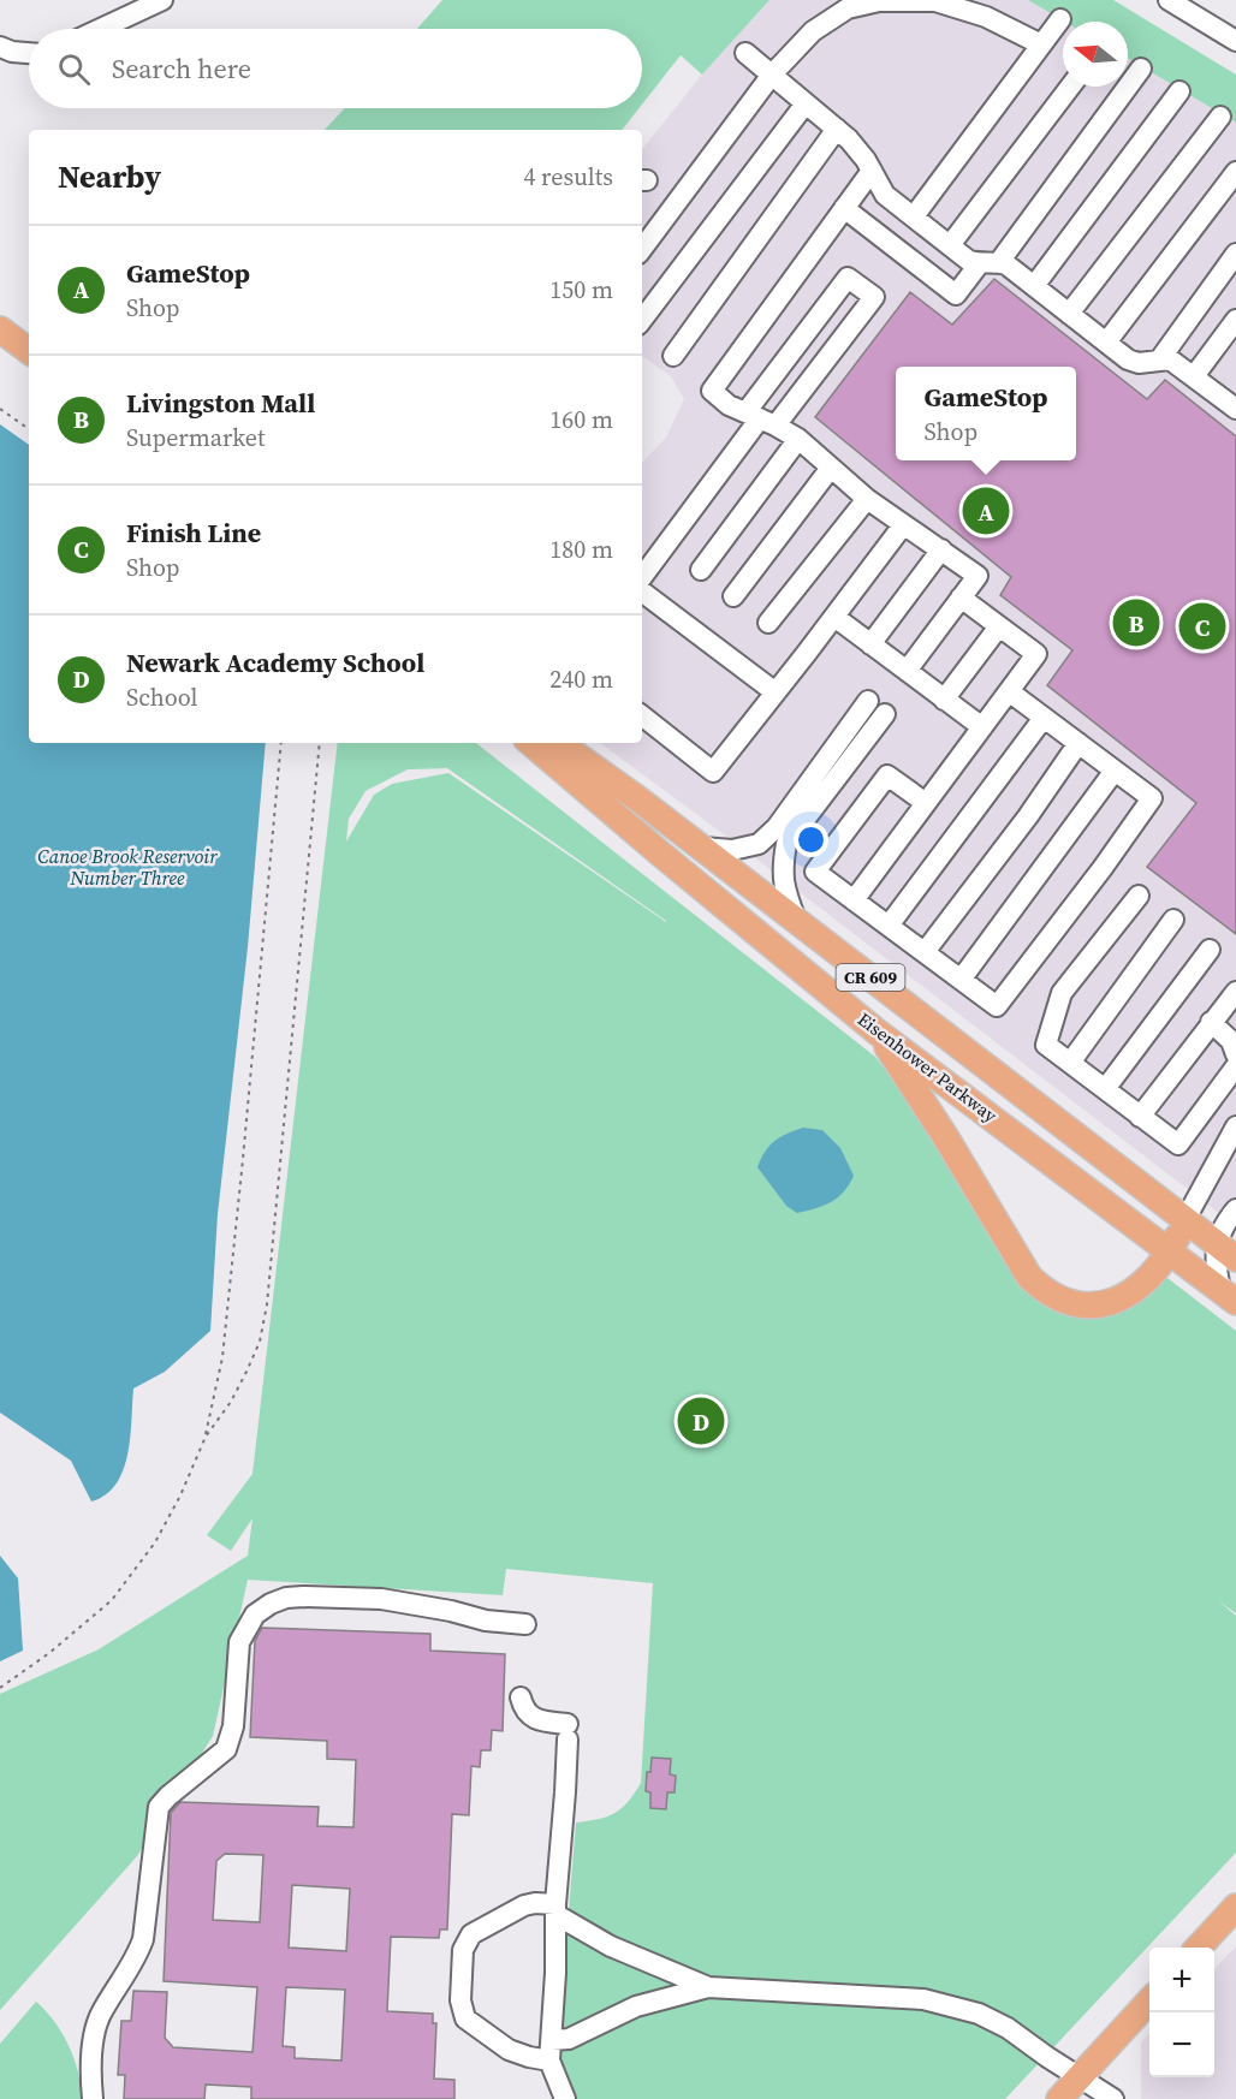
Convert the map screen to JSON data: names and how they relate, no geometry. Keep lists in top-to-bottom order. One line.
{"streets":{"main road":["CR 609","Eisenhower Parkway"]},"water":["Canoe Brook Reservoir Number Three"],"north":"left","page":{"search":"Search here","heading":["Nearby","4 results"],"list":[{"mark":"A","name":"GameStop","note":"Shop","value":"150 m"},{"mark":"B","name":"Livingston Mall","note":"Supermarket","value":"160 m"},{"mark":"C","name":"Finish Line","note":"Shop","value":"180 m"},{"mark":"D","name":"Newark Academy School","note":"School","value":"240 m"}],"popup":["GameStop","Shop"],"pins":["A","B","C","D"],"map_buttons":["+","−"]}}
